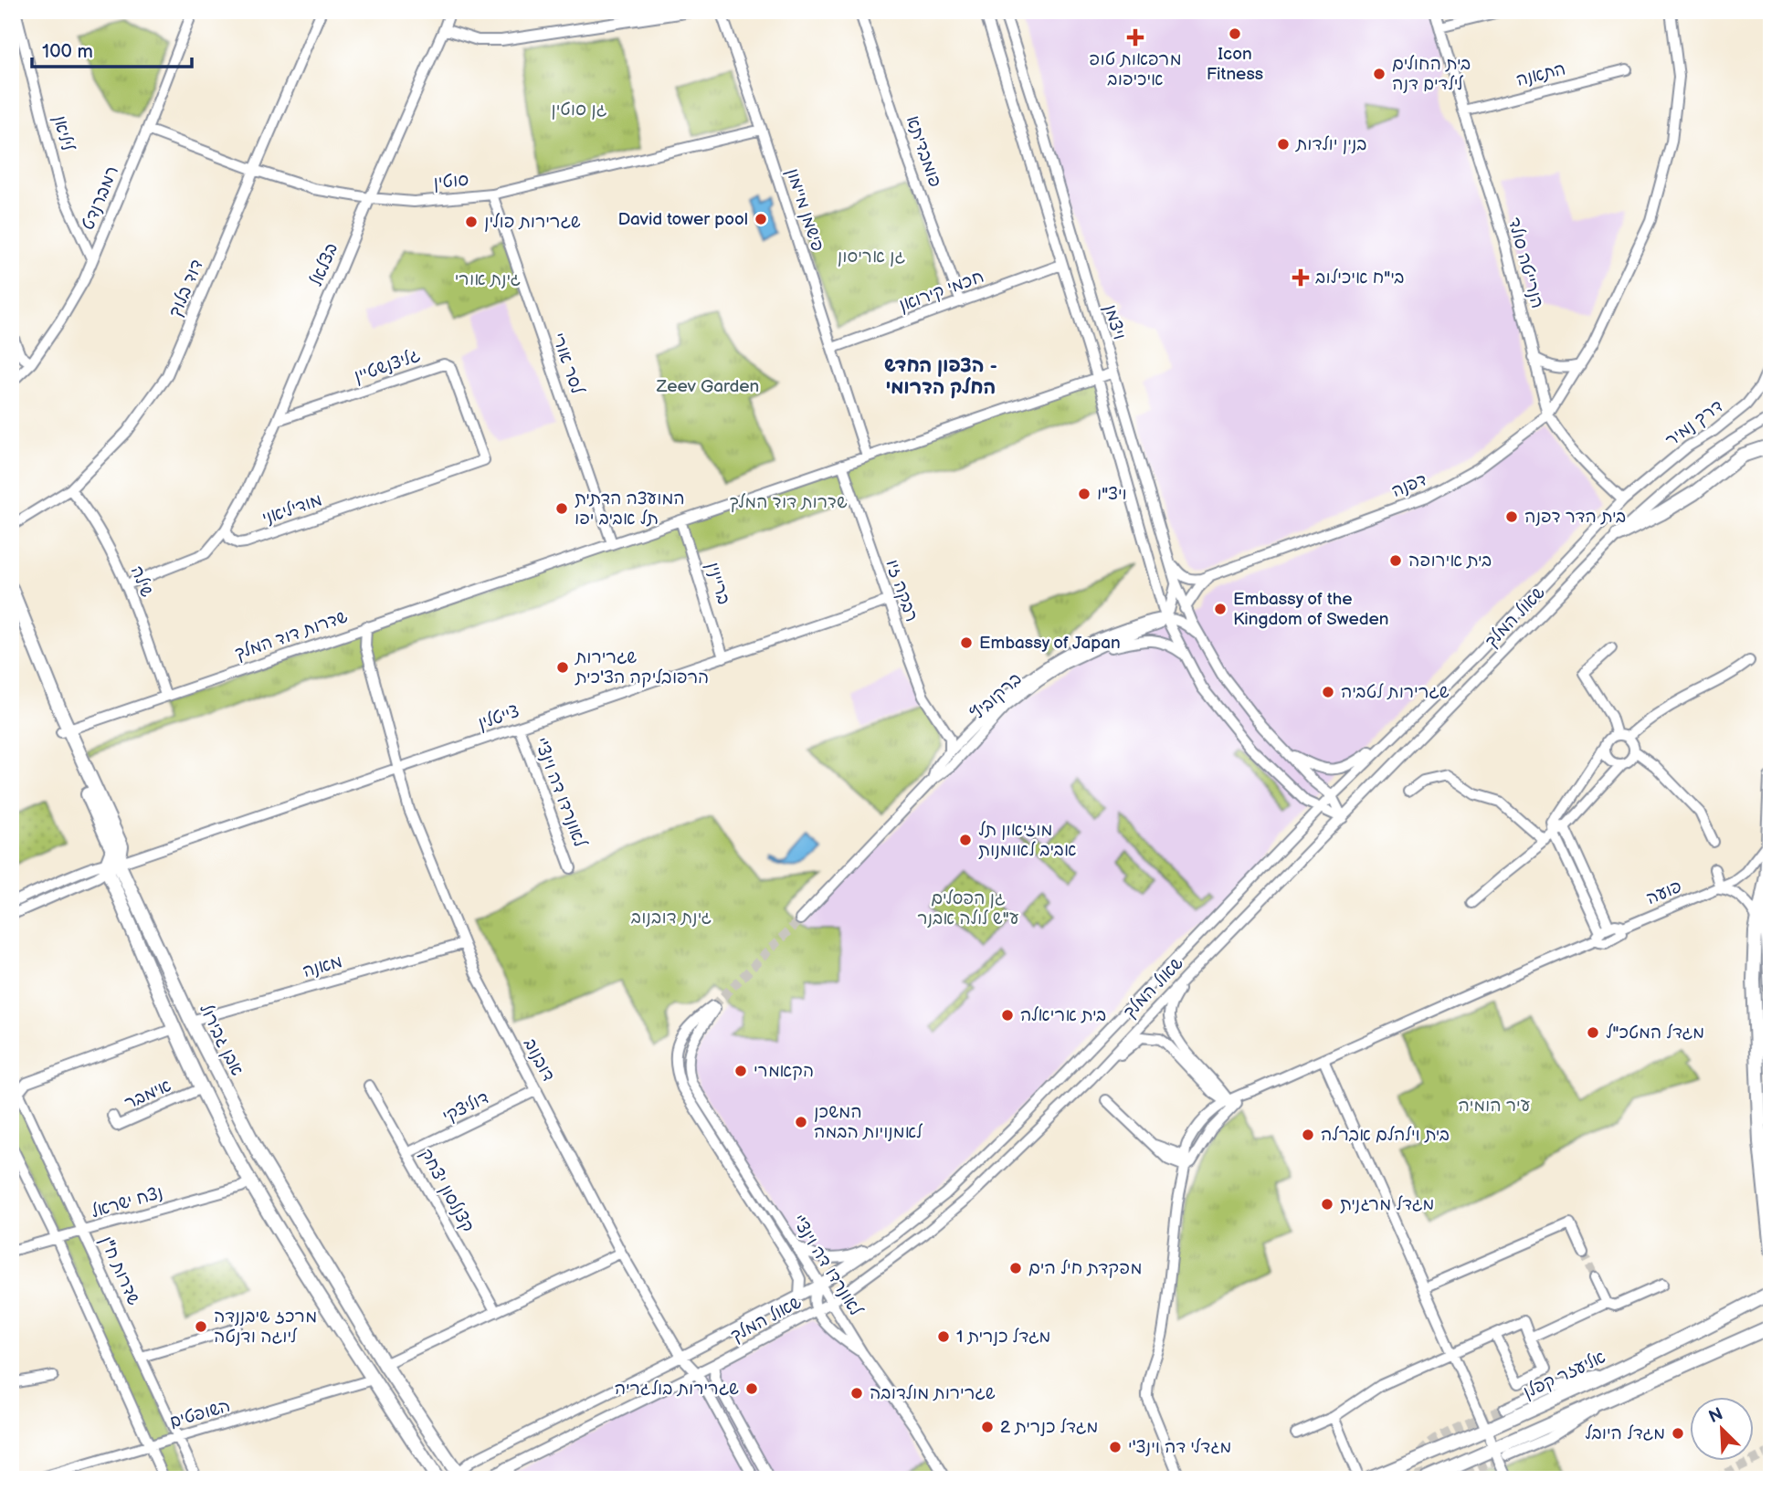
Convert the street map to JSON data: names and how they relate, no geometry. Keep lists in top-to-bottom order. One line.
{"streets":{"main road":["אבן גבירול","אליעזר קפלן"],"street":["התאנה","ליליאן","פומבדיתא","סוטין","רמברנדט","פישמן מיימון","הנרייטה סולד","בצלאל","דוד בלוך","חכמי קירואן","ויצמן","לסר אורי","גליצנשטיין","דרך נמיר","דפנה","מודיליאני","שילה","בריינין","רבקה זיו","שאול המלך","שדרות דוד המלך","ברקוביץ","צייטלין","לאונרדו דה וינצ'י","פועה","מאנה","דובנוב","אימבר","דוליצקי","קצנלסון יצחק","נצח ישראל","שדרות ח\"ן","השופטים"]},"crossings":[["התאנה","הנרייטה סולד"],["ליליאן","רמברנדט"],["פומבדיתא","חכמי קירואן"],["סוטין","רמברנדט"],["סוטין","פישמן מיימון"],["סוטין","בצלאל"],["סוטין","דוד בלוך"],["סוטין","לסר אורי"],["פישמן מיימון","חכמי קירואן"],["פישמן מיימון","שדרות דוד המלך"],["הנרייטה סולד","דרך נמיר"],["הנרייטה סולד","דפנה"],["הנרייטה סולד","שאול המלך"],["בצלאל","גליצנשטיין"],["בצלאל","מודיליאני"],["דוד בלוך","שילה"],["חכמי קירואן","ויצמן"],["ויצמן","דפנה"],["ויצמן","שאול המלך"],["ויצמן","שדרות דוד המלך"],["ויצמן","ברקוביץ"],["לסר אורי","שדרות דוד המלך"],["גליצנשטיין","מודיליאני"],["דרך נמיר","שאול המלך"],["שילה","שדרות דוד המלך"],["בריינין","שדרות דוד המלך"],["בריינין","צייטלין"],["רבקה זיו","שדרות דוד המלך"],["רבקה זיו","ברקוביץ"],["רבקה זיו","צייטלין"],["שאול המלך","לאונרדו דה וינצ'י"],["שאול המלך","אבן גבירול"],["שאול המלך","דובנוב"],["שדרות דוד המלך","אבן גבירול"],["שדרות דוד המלך","דובנוב"],["צייטלין","לאונרדו דה וינצ'י"],["צייטלין","אבן גבירול"],["צייטלין","דובנוב"],["מאנה","אבן גבירול"],["מאנה","דובנוב"],["אבן גבירול","אימבר"],["אבן גבירול","נצח ישראל"],["אבן גבירול","השופטים"],["דובנוב","דוליצקי"],["דוליצקי","קצנלסון יצחק"],["נצח ישראל","שדרות ח\"ן"],["שדרות ח\"ן","השופטים"]],"districts":["הצפון החדש - החלק הדרומי"],"parks":["גן סוטין","גן אריסון","גינת אורי","Zeev Garden","שדרות דוד המלך","גן הפסלים ע\"ש לולה אבנר","גינת דובנוב","עיר הומיה"],"places":{"other":["Icon Fitness","בית החולים לילדים דנה","בנין יולדות","David tower pool","שגרירות פולין","ויצ\"ו","המועצה הדתית תל אביב יפו","בית הדר דפנה","בית אירופה","Embassy of the Kingdom of Sweden","Embassy of Japan","שגרירות הרפובליקה הצ'כית","שגרירות לטביה","מוזיאון תל אביב לאומנות","בית אריאלה","מגדל המטכ\"ל","הקאמרי","המשכן לאמנויות הבמה","בית וילהלם אברלה","מגדל מרגנית","מפקדת חיל הים","מרכז שיבננדה ליוגה ודנטה","מגדל כנרית 1","שגרירות בולגריה","שגרירות מולדובה","מגדל כנרית 2","מגדל היובל","מגדלי דה וינצ'י"],"health":["מרפאות טופ איכיפוב","בי\"ח איכילוב"]},"scale_bar":"100 m","north":"top left"}
